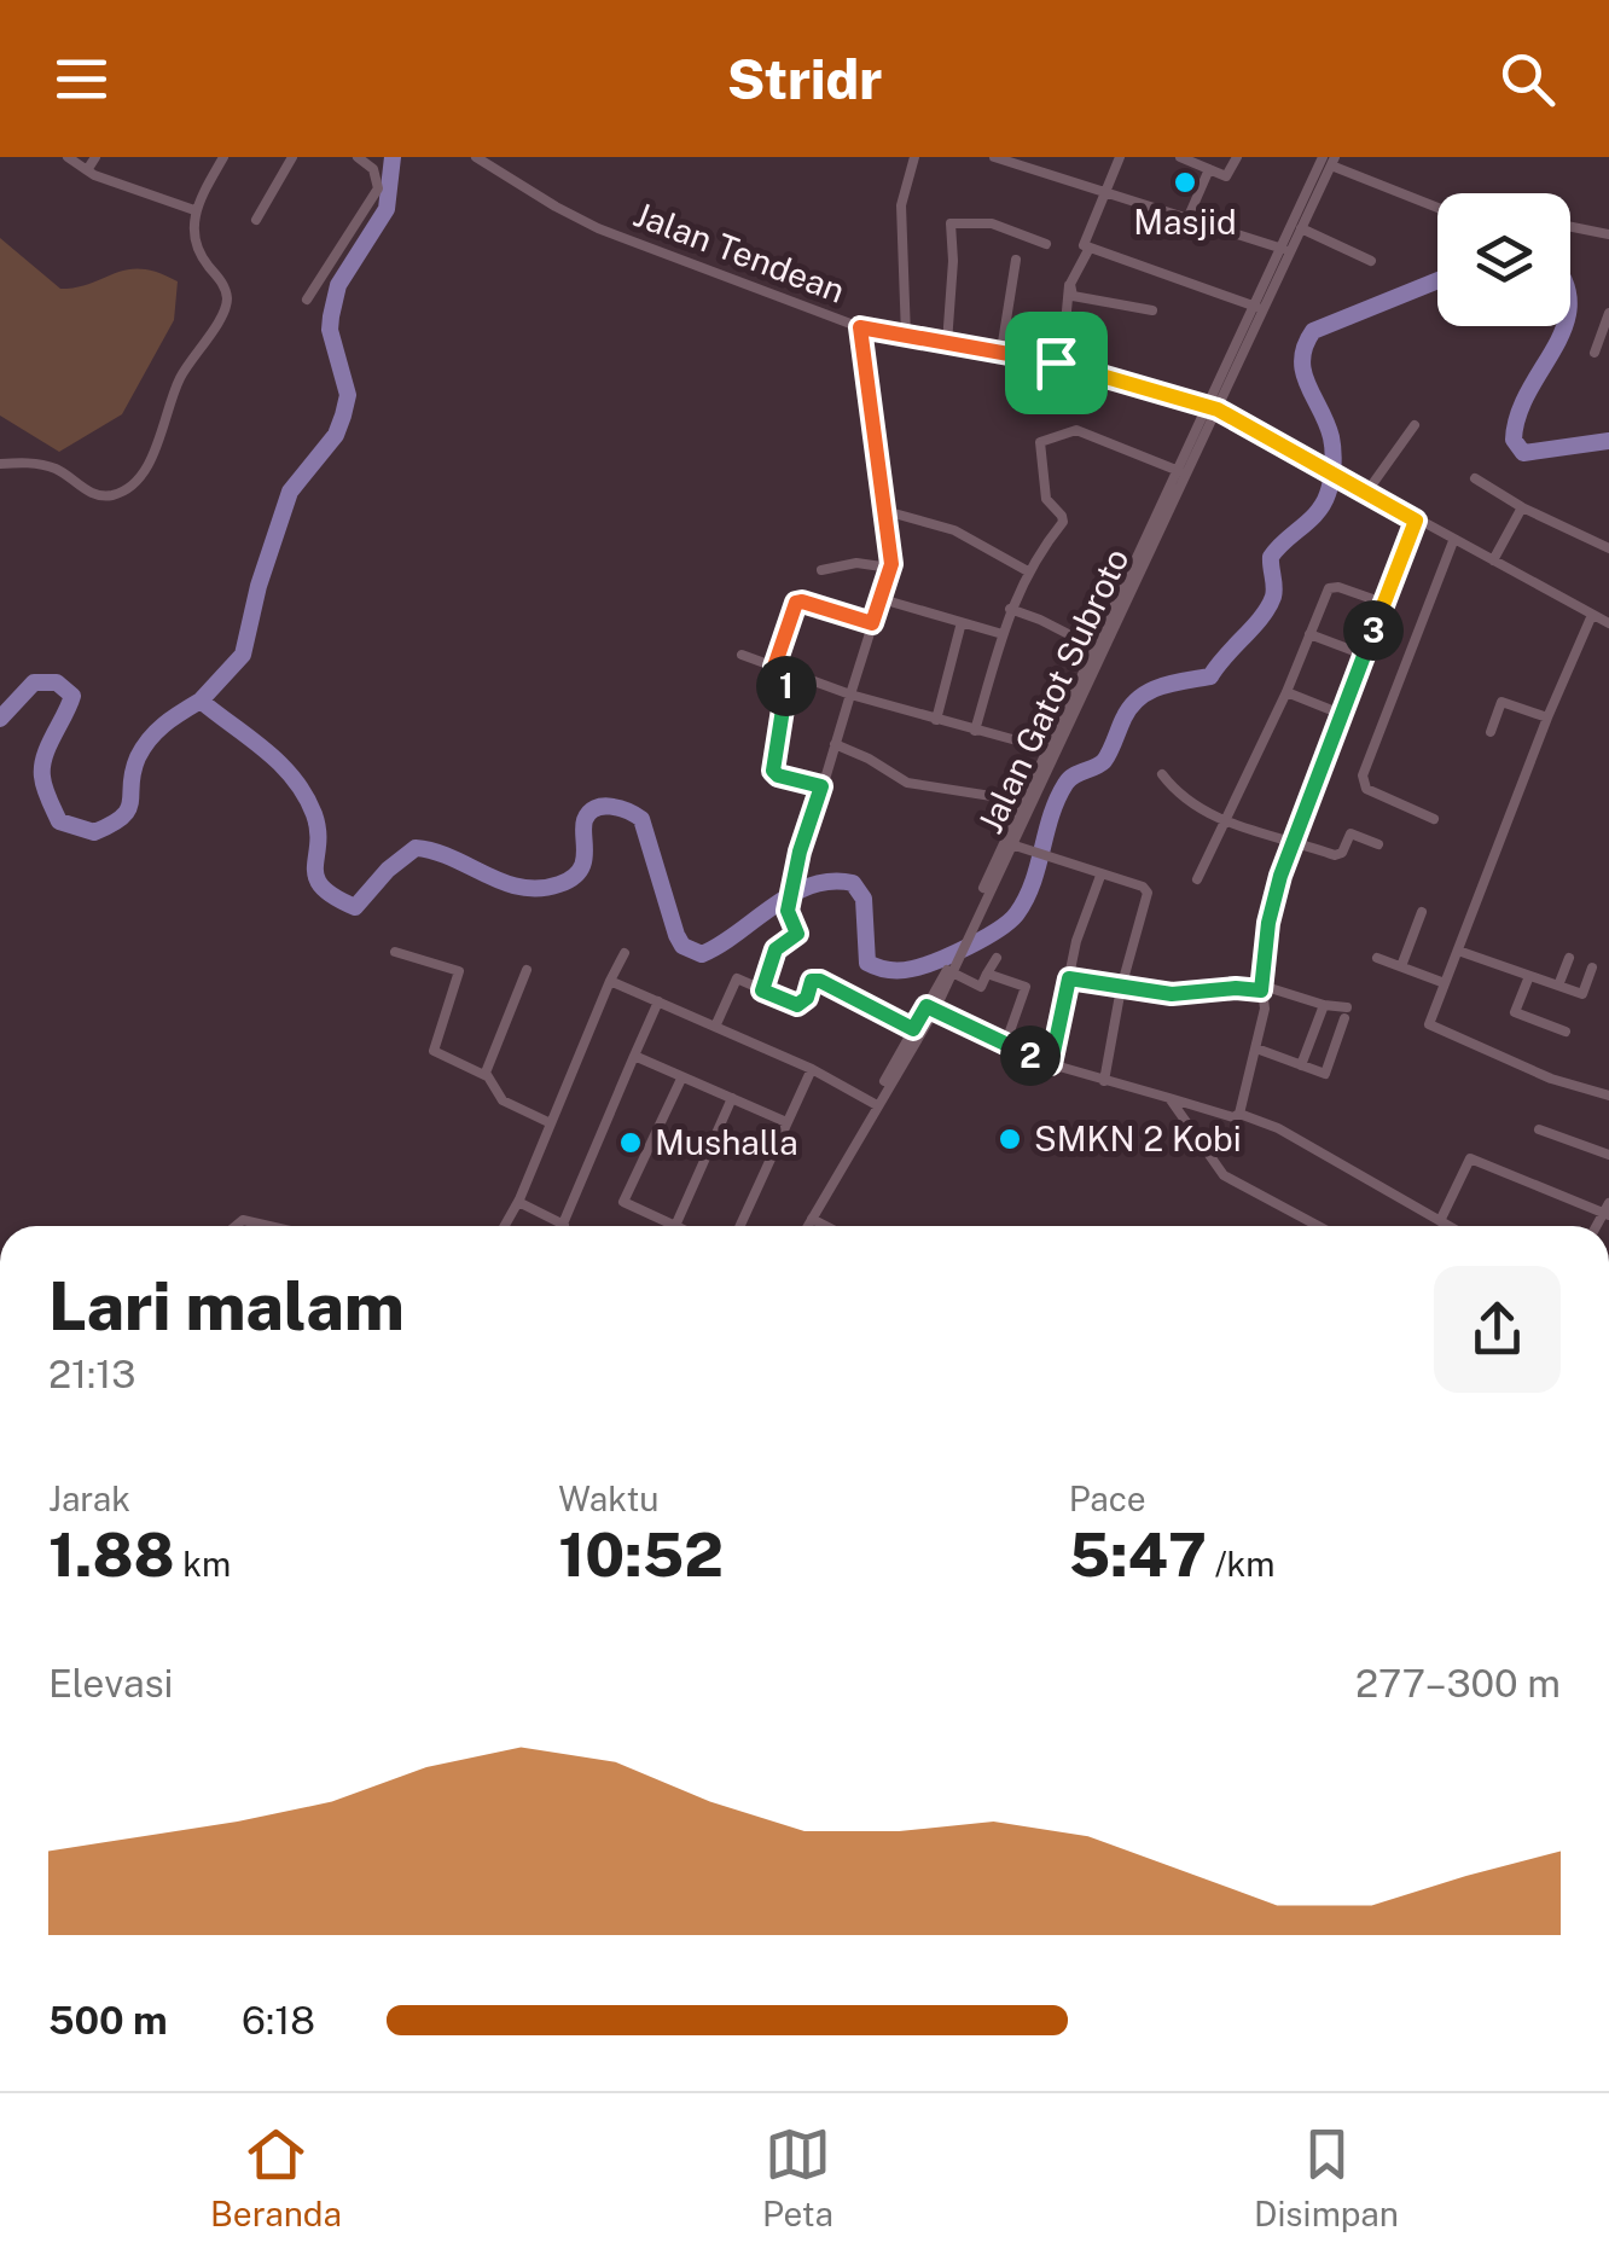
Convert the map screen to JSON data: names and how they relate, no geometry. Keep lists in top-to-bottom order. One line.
{"streets":{"street":["Jalan Tendean","Jalan Gatot Subroto"]},"crossings":[["Jalan Tendean","Jalan Gatot Subroto"]],"places":["Masjid","SMKN 2 Kobi","Mushalla"],"page":{"header":"Stridr","pins":["3","1","2"],"heading":["Lari malam","21:13"],"stats":[["Jarak","1.88 km"],["Waktu","10:52"],["Pace","5:47 /km"]],"chart":["Elevasi","277–300 m"],"list":[{"name":"500 m","note":"6:18"}],"tabs":["Beranda","Peta","Disimpan"]}}
